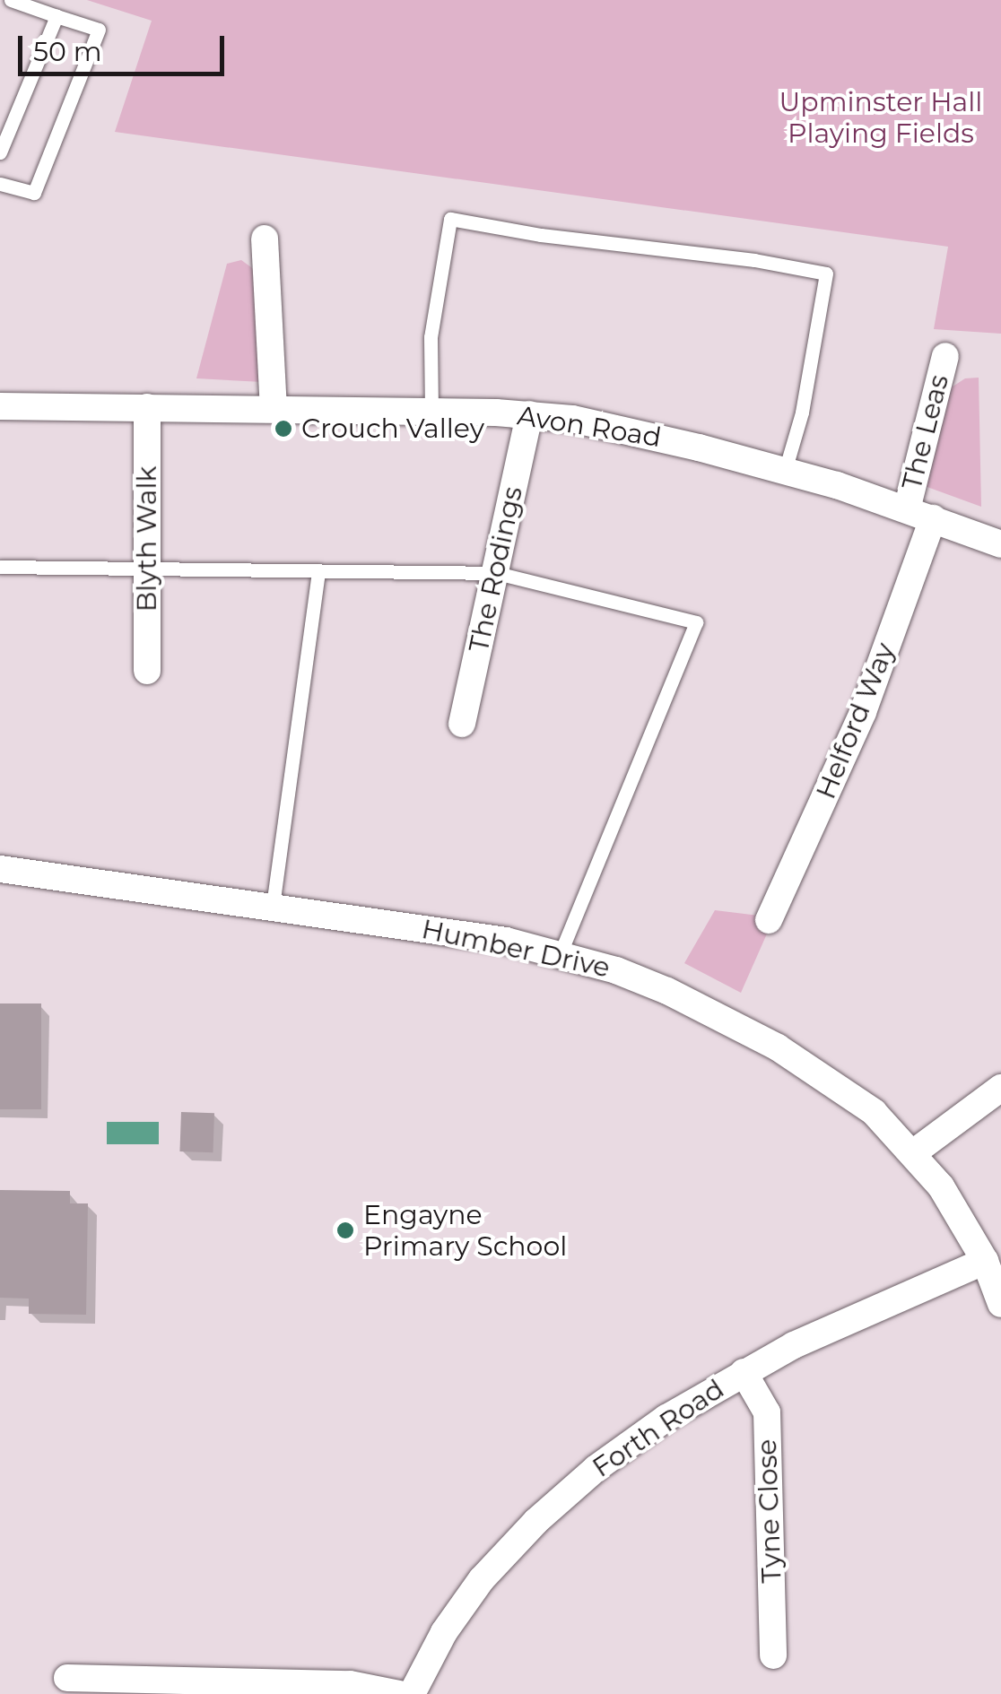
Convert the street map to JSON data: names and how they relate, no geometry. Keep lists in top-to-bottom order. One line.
{"streets":{"street":["Avon Road","The Leas","Blyth Walk","The Rodings","Helford Way","Humber Drive","Forth Road","Tyne Close"]},"crossings":[["Avon Road","The Leas"],["Avon Road","Blyth Walk"],["Avon Road","The Rodings"],["Avon Road","Helford Way"],["The Leas","Helford Way"],["Humber Drive","Forth Road"],["Forth Road","Tyne Close"]],"parks":["Upminster Hall Playing Fields"],"places":["Crouch Valley","Engayne Primary School"],"scale_bar":"50 m"}
